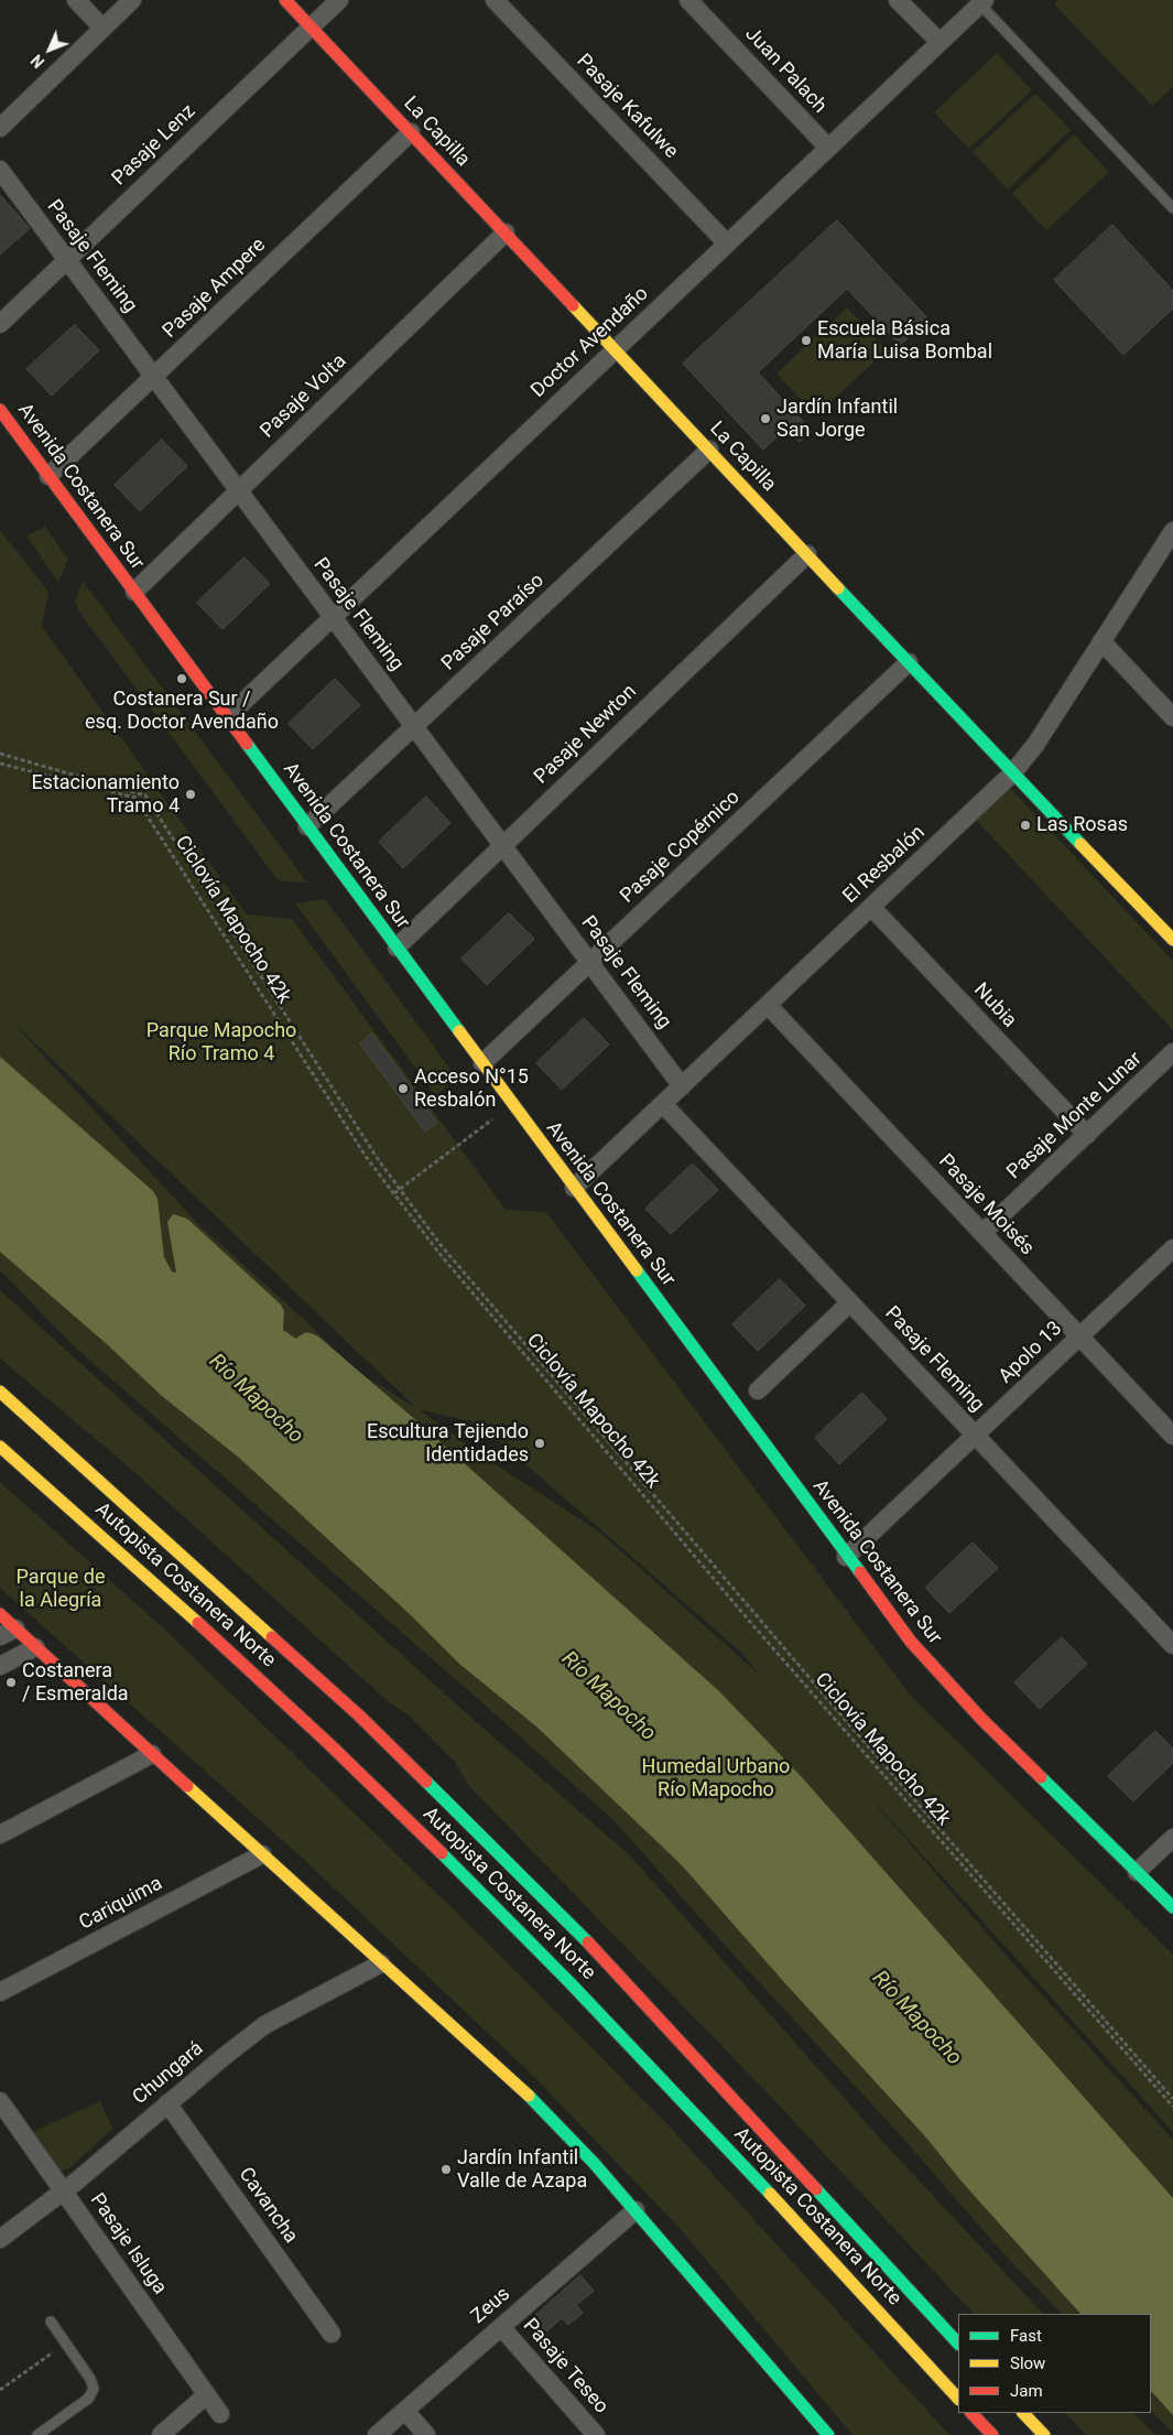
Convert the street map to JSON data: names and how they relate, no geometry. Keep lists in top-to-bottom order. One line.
{"streets":{"main road":["La Capilla","Avenida Costanera Sur","Autopista Costanera Norte"],"street":["Juan Palach","Pasaje Kafulwe","Pasaje Lenz","Pasaje Fleming","Pasaje Ampere","Doctor Avendaño","Pasaje Volta","Pasaje Paraíso","Pasaje Newton","Pasaje Copérnico","El Resbalón","Nubia","Pasaje Monte Lunar","Pasaje Moisés","Apolo 13","Cariquima","Chungará","Cavancha","Pasaje Isluga","Zeus","Pasaje Teseo"],"path":["Ciclovía Mapocho 42k"]},"crossings":[["Juan Palach","Doctor Avendaño"],["Pasaje Kafulwe","Doctor Avendaño"],["La Capilla","Pasaje Lenz"],["La Capilla","Pasaje Ampere"],["La Capilla","Doctor Avendaño"],["La Capilla","Pasaje Volta"],["La Capilla","Pasaje Paraíso"],["La Capilla","Pasaje Newton"],["La Capilla","Pasaje Copérnico"],["La Capilla","El Resbalón"],["Pasaje Lenz","Pasaje Fleming"],["Pasaje Fleming","Pasaje Ampere"],["Pasaje Fleming","Doctor Avendaño"],["Pasaje Fleming","Pasaje Volta"],["Pasaje Fleming","Pasaje Paraíso"],["Pasaje Fleming","Pasaje Newton"],["Pasaje Fleming","Pasaje Copérnico"],["Pasaje Fleming","El Resbalón"],["Pasaje Fleming","Apolo 13"],["Pasaje Ampere","Avenida Costanera Sur"],["Doctor Avendaño","Avenida Costanera Sur"],["Pasaje Volta","Avenida Costanera Sur"],["Avenida Costanera Sur","Pasaje Paraíso"],["Avenida Costanera Sur","Pasaje Newton"],["Avenida Costanera Sur","Pasaje Copérnico"],["Avenida Costanera Sur","El Resbalón"],["Avenida Costanera Sur","Apolo 13"],["El Resbalón","Nubia"],["El Resbalón","Pasaje Moisés"],["Nubia","Pasaje Monte Lunar"],["Pasaje Monte Lunar","Pasaje Moisés"],["Pasaje Moisés","Apolo 13"],["Chungará","Cavancha"],["Chungará","Pasaje Isluga"],["Zeus","Pasaje Teseo"]],"water":["Río Mapocho"],"parks":["Parque Mapocho Río Tramo 4","Parque de la Alegría","Humedal Urbano Río Mapocho"],"places":["Escuela Básica María Luisa Bombal","Jardín Infantil San Jorge","Costanera Sur / esq. Doctor Avendaño","Estacionamiento Tramo 4","Las Rosas","Acceso N°15 Resbalón","Escultura Tejiendo Identidades","Costanera / Esmeralda","Jardín Infantil Valle de Azapa"],"legend":["Fast","Slow","Jam"],"north":"bottom left"}
